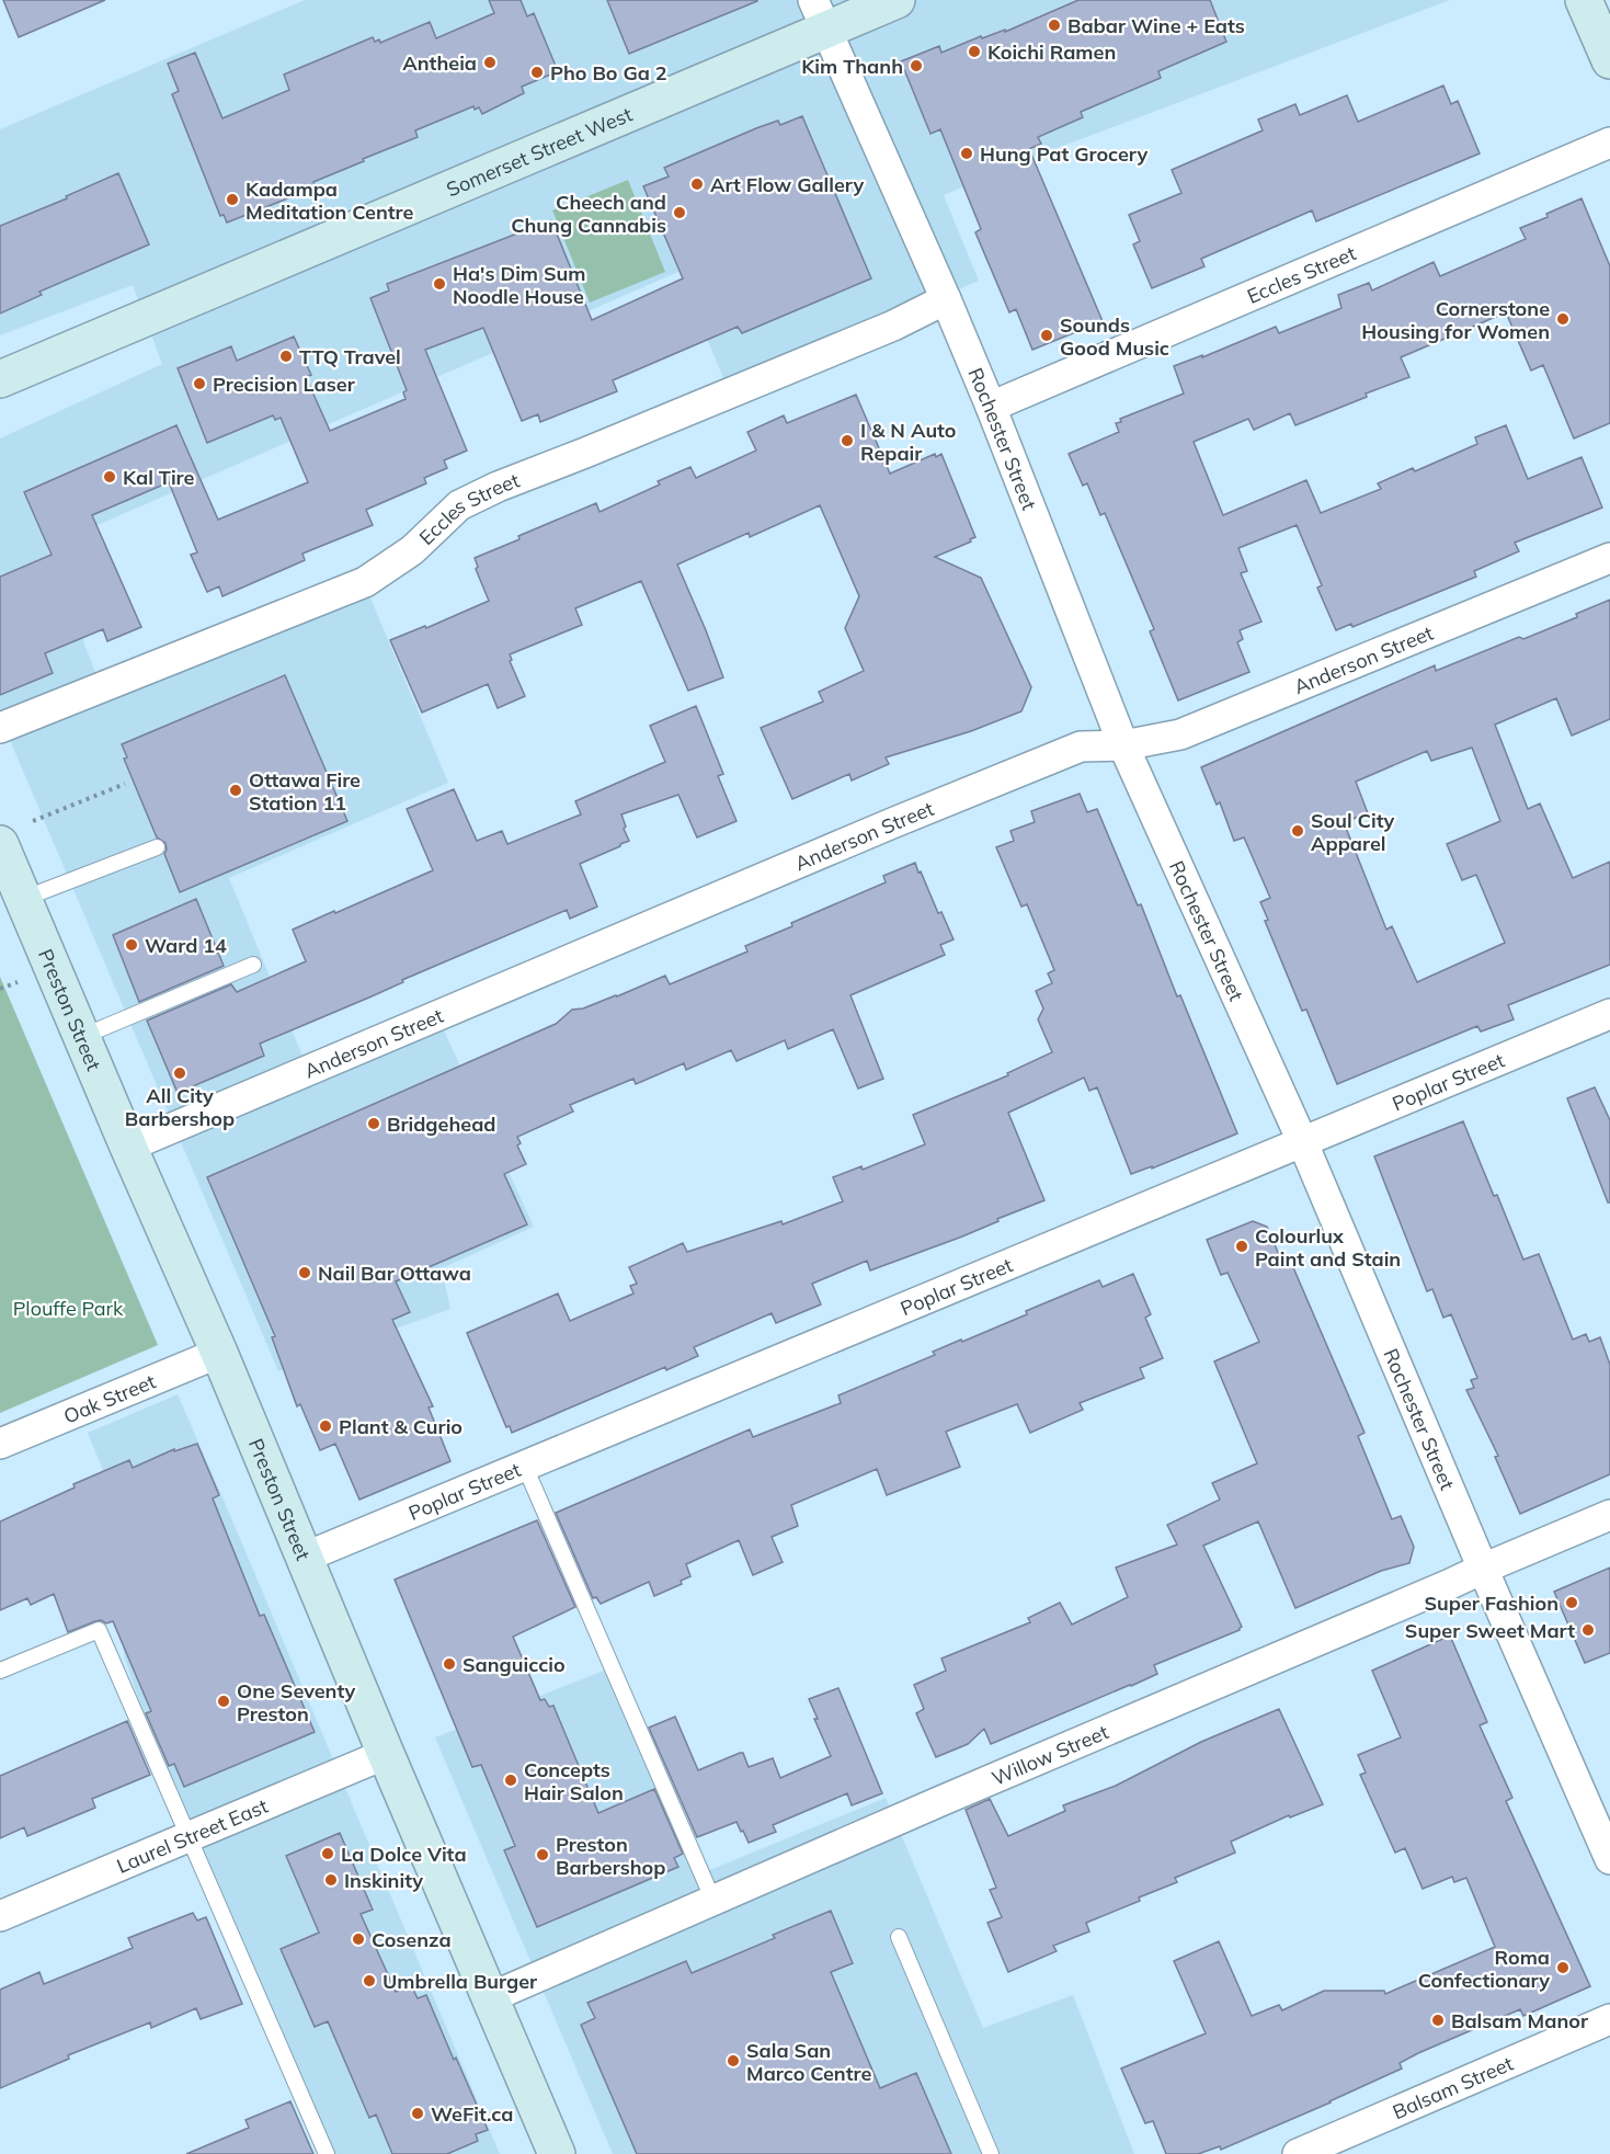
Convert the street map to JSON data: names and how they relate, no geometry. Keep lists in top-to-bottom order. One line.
{"streets":{"main road":["Somerset Street West","Preston Street"],"street":["Eccles Street","Rochester Street","Anderson Street","Poplar Street","Oak Street","Willow Street","Laurel Street East","Balsam Street"]},"crossings":[["Somerset Street West","Rochester Street"],["Eccles Street","Rochester Street"],["Rochester Street","Anderson Street"],["Rochester Street","Poplar Street"],["Rochester Street","Willow Street"],["Anderson Street","Preston Street"],["Preston Street","Poplar Street"],["Preston Street","Oak Street"],["Preston Street","Willow Street"],["Preston Street","Laurel Street East"]],"parks":["Plouffe Park"],"places":["Babar Wine + Eats","Koichi Ramen","Antheia","Kim Thanh","Pho Bo Ga 2","Hung Pat Grocery","Art Flow Gallery","Kadampa Meditation Centre","Cheech and Chung Cannabis","Ha's Dim Sum Noodle House","Cornerstone Housing for Women","Sounds Good Music","TTQ Travel","Precision Laser","I & N Auto Repair","Kal Tire","Ottawa Fire Station 11","Soul City Apparel","Ward 14","All City Barbershop","Bridgehead","Colourlux Paint and Stain","Nail Bar Ottawa","Plant & Curio","Super Fashion","Super Sweet Mart","Sanguiccio","One Seventy Preston","Concepts Hair Salon","La Dolce Vita","Preston Barbershop","Inskinity","Cosenza","Roma Confectionary","Umbrella Burger","Balsam Manor","Sala San Marco Centre","WeFit.ca"]}
